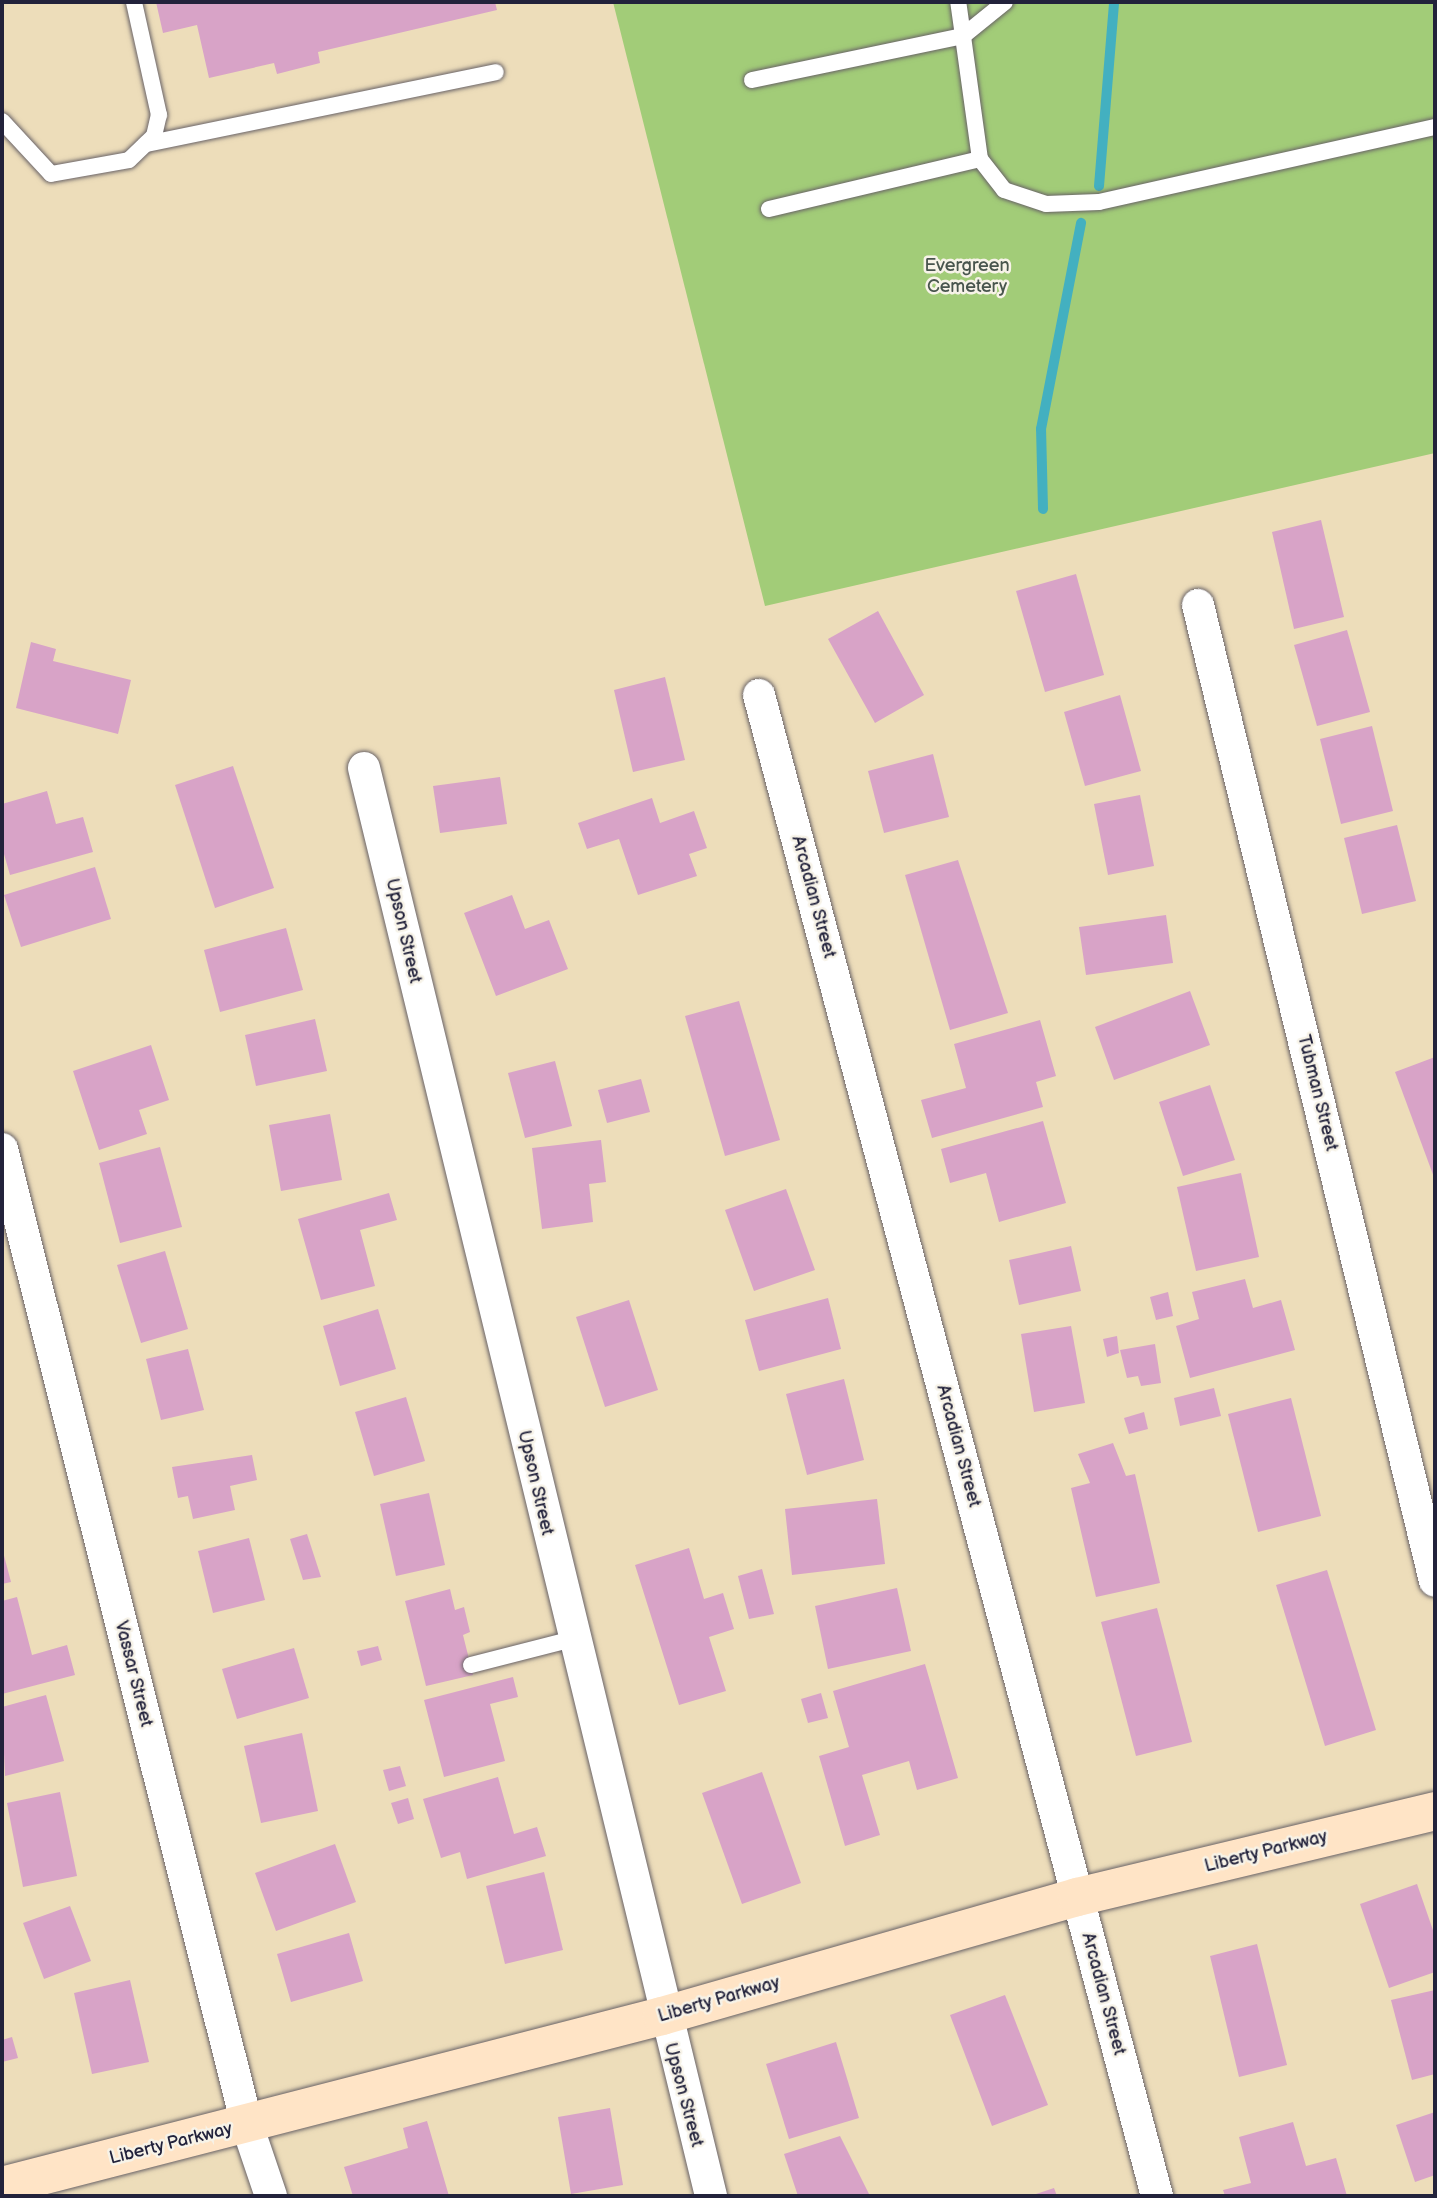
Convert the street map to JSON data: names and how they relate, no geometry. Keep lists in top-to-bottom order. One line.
{"streets":{"street":["Arcadian Street","Upson Street","Tubman Street","Vassar Street","Liberty Parkway"]},"crossings":[["Arcadian Street","Liberty Parkway"],["Upson Street","Liberty Parkway"],["Vassar Street","Liberty Parkway"]],"parks":["Evergreen Cemetery"]}
